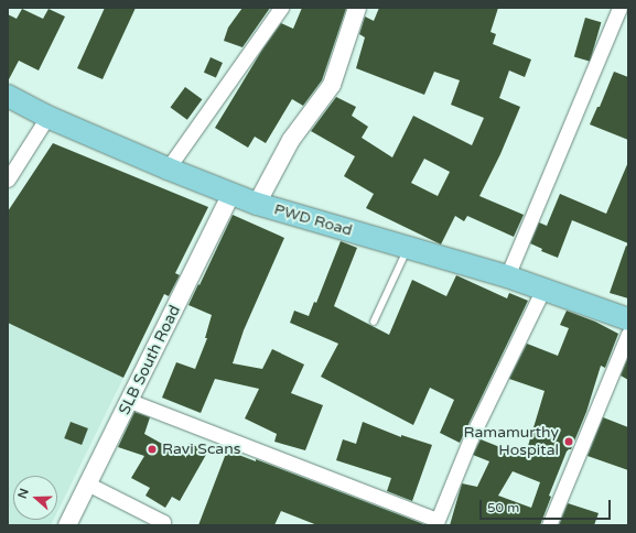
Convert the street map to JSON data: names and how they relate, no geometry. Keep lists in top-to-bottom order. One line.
{"streets":{"main road":["PWD Road"],"street":["SLB South Road"]},"crossings":[["PWD Road","SLB South Road"]],"places":["Ramamurthy Hospital","Ravi Scans"],"scale_bar":"50 m","north":"left"}
